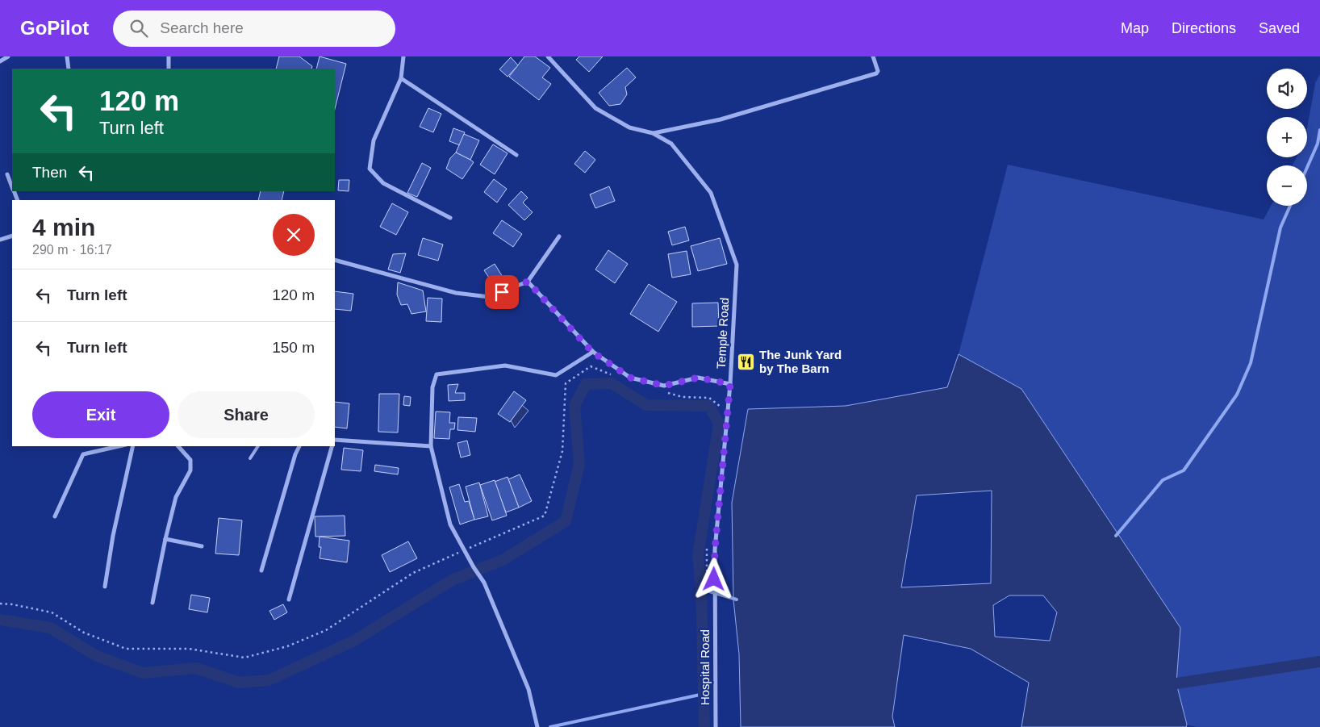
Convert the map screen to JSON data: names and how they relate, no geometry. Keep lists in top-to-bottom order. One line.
{"streets":{"street":["Temple Road","Hospital Road"]},"crossings":[["Temple Road","Hospital Road"]],"places":{"restaurant":["The Junk Yard by The Barn"]},"page":{"header":"GoPilot","search":"Search here","nav":["Map","Directions","Saved"],"map_buttons":["+","−"],"turn":["120 m","Turn left"],"then":"Then","heading":["4 min","290 m · 16:17"],"list":[{"name":"Turn left","value":"120 m"},{"name":"Turn left","value":"150 m"}],"buttons":["Exit","Share"]}}
